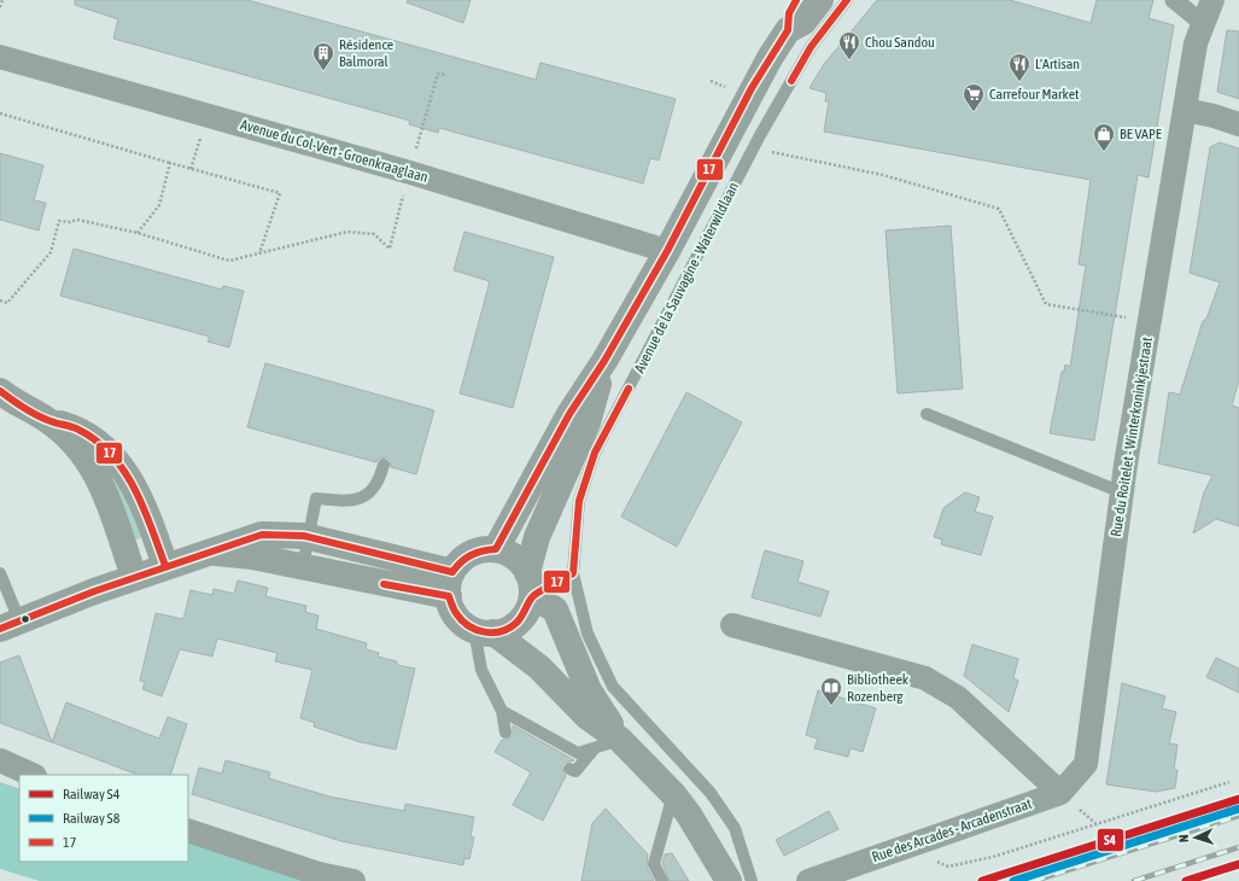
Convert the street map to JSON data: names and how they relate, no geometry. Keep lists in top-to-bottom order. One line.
{"streets":{"street":["Avenue du Col-Vert - Groenkraaglaan","Avenue de la Sauvagine - Waterwildlaan","Rue du Roitelet - Winterkoninkjestraat","Rue des Arcades - Arcadenstraat"]},"crossings":[["Avenue du Col-Vert - Groenkraaglaan","Avenue de la Sauvagine - Waterwildlaan"],["Rue du Roitelet - Winterkoninkjestraat","Rue des Arcades - Arcadenstraat"]],"places":{"restaurant":["Chou Sandou","L'Artisan"],"building":["Résidence Balmoral"],"supermarket":["Carrefour Market"],"shop":["BE VAPE"],"library":["Bibliotheek Rozenberg"]},"lines":["transit line 17","rail line S4","rail line S8"],"legend":["Railway S4","Railway S8","17"],"north":"left"}
